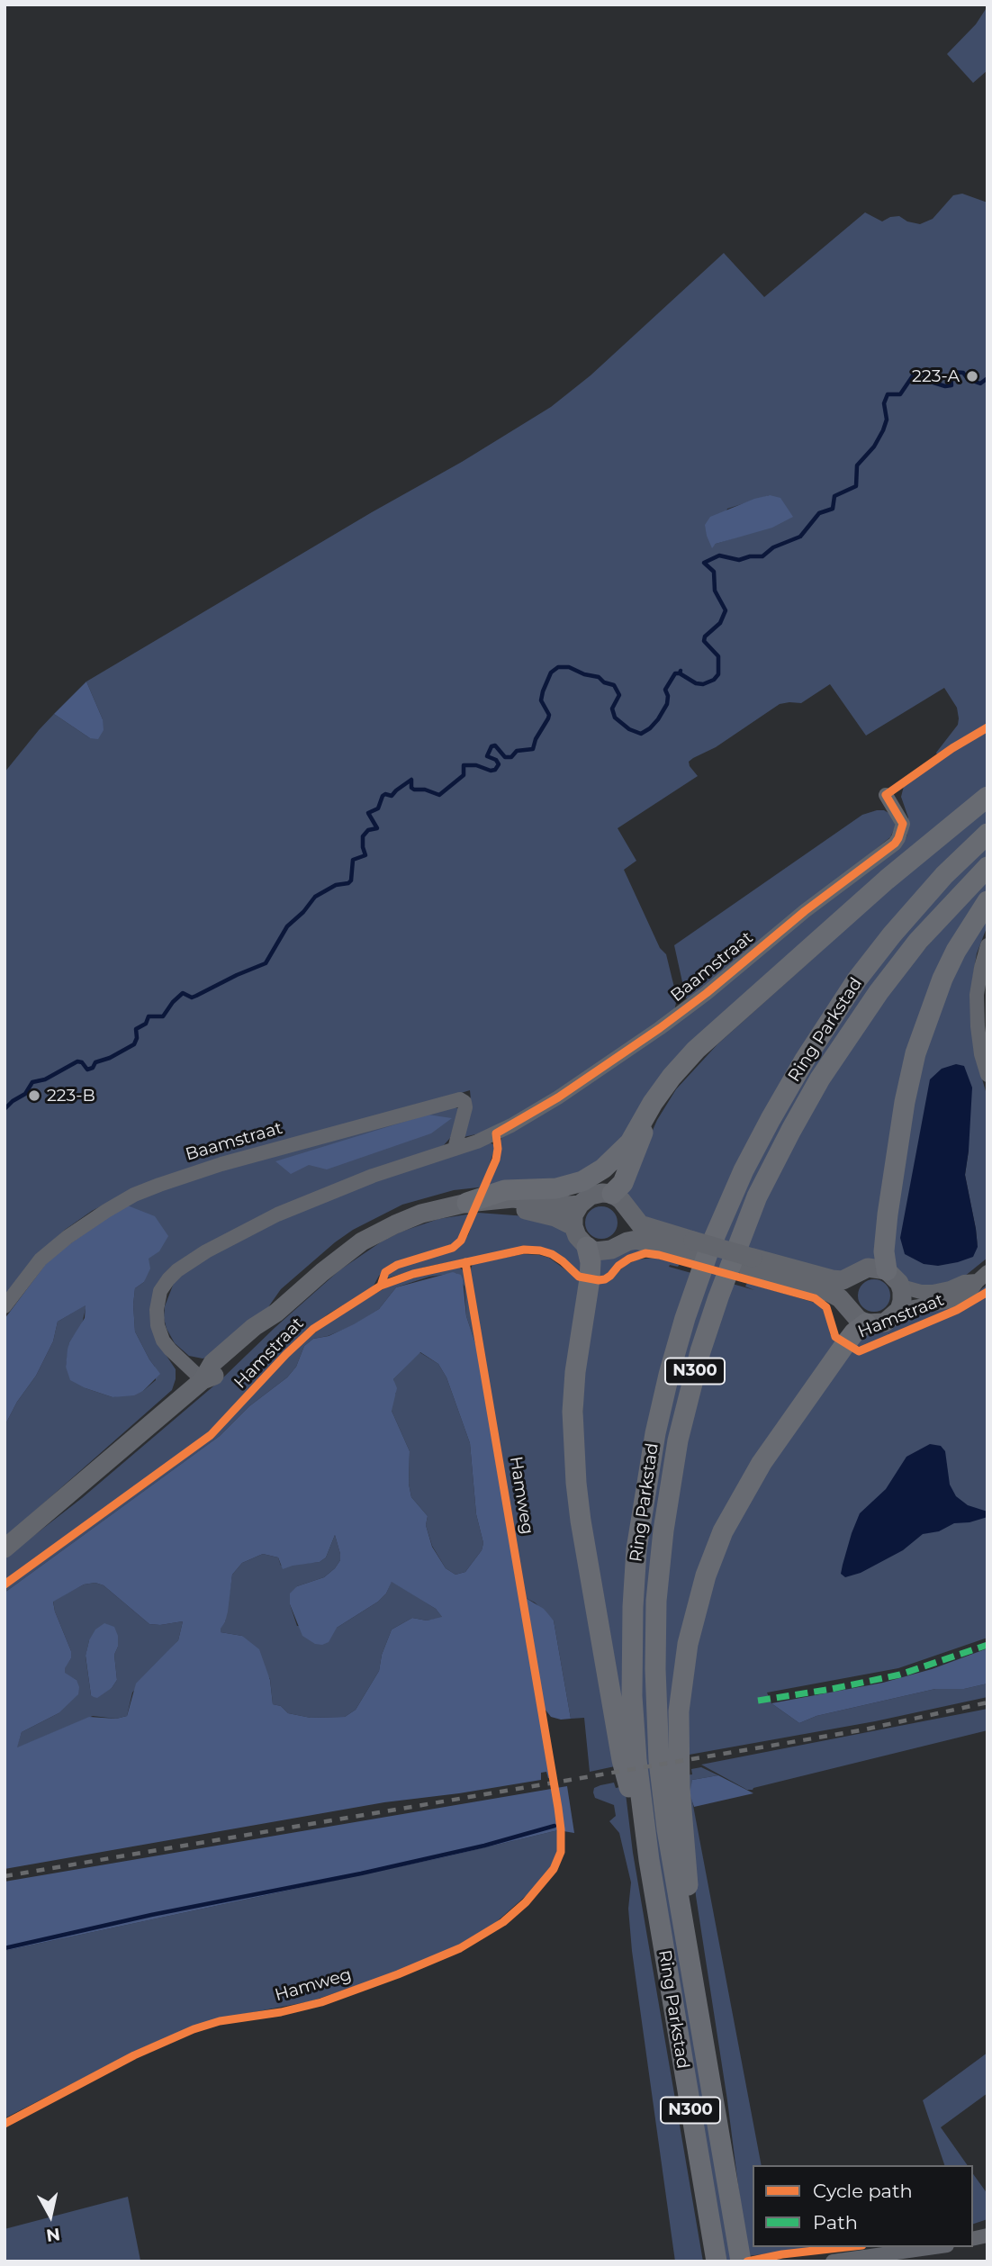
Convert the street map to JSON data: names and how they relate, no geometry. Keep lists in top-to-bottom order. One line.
{"streets":{"highway":["Ring Parkstad","N300"],"main road":["Hamstraat"],"street":["Baamstraat"],"cycle path":["Hamweg"]},"crossings":[["Baamstraat","Hamstraat"],["Ring Parkstad","N300"],["Hamstraat","N300"]],"places":["223-A","223-B"],"legend":["Cycle path","Path"],"north":"bottom"}
